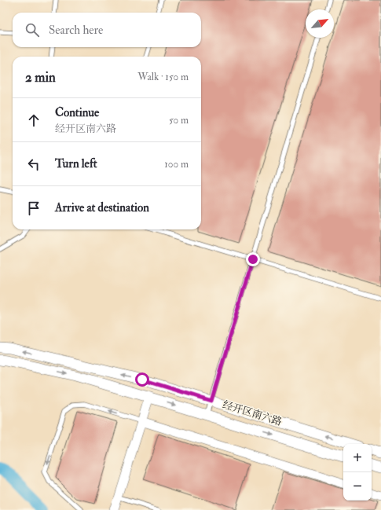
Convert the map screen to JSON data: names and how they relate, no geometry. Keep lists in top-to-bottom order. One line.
{"streets":{"street":["经开区南六路"]},"north":"top right","page":{"search":"Search here","heading":["2 min","Walk · 150 m"],"list":[["Continue","经开区南六路","50 m"],["Turn left","100 m"],"Arrive at destination"],"map_buttons":["+","−"]}}
